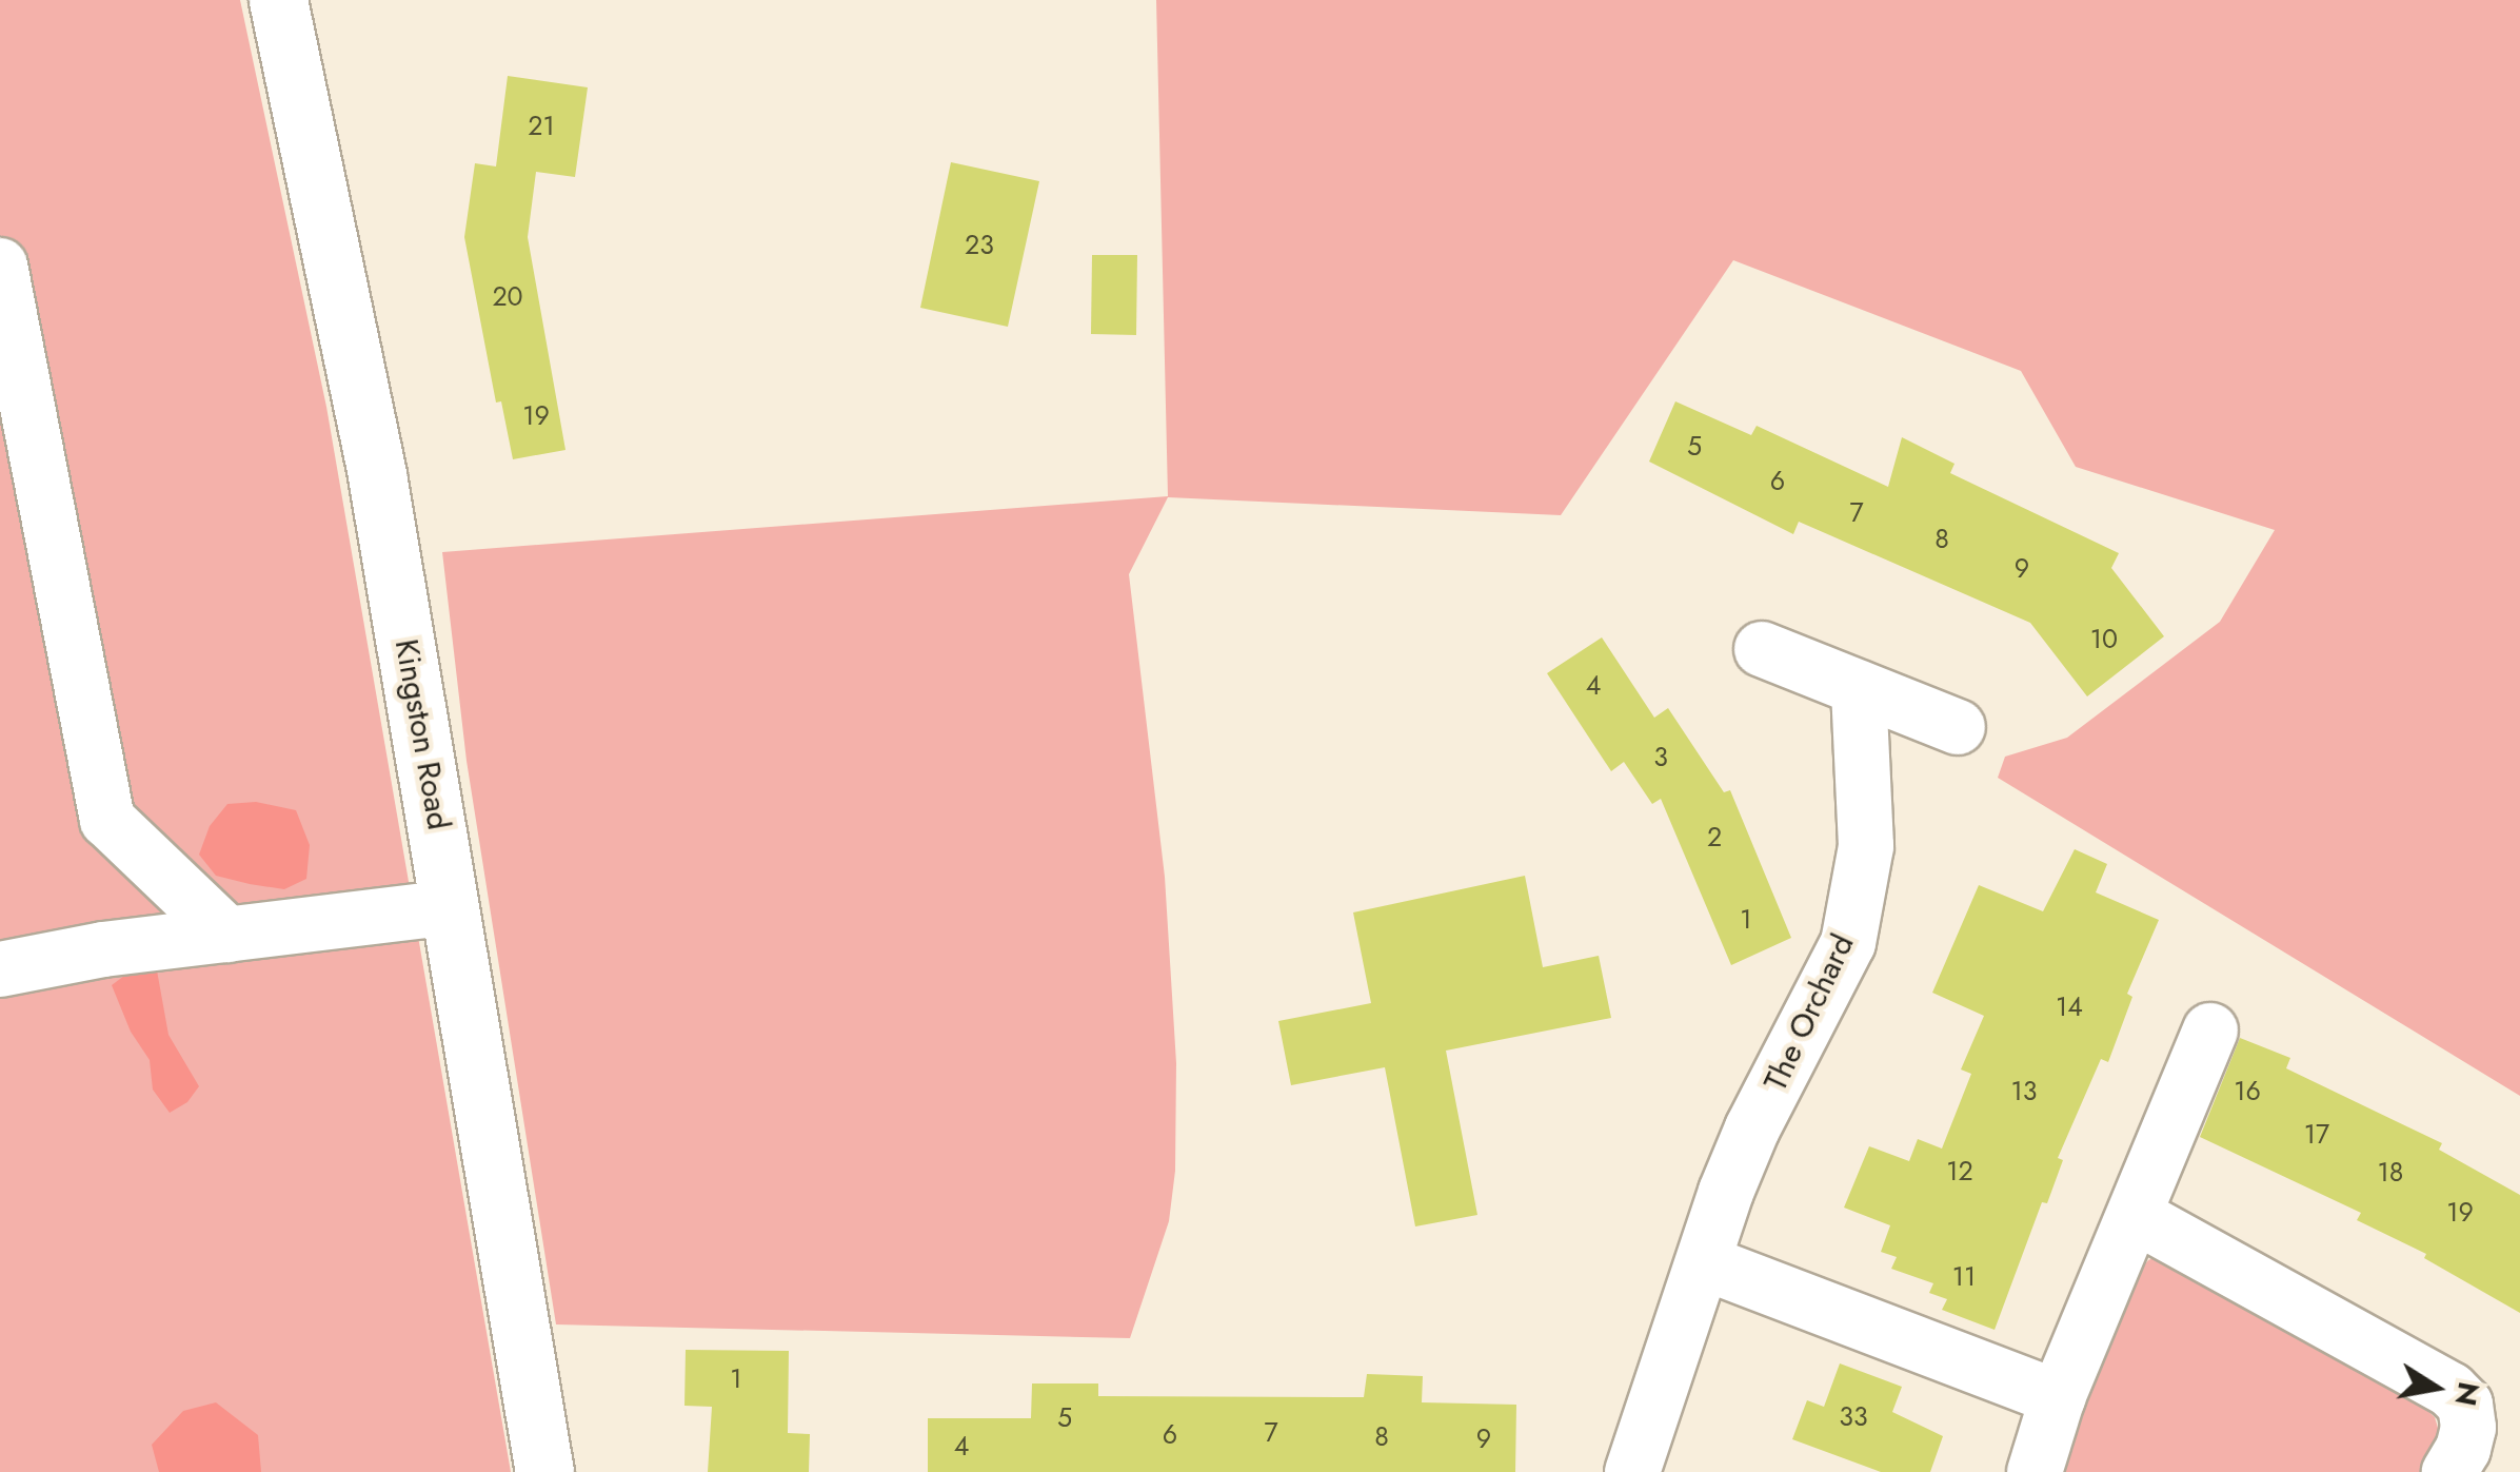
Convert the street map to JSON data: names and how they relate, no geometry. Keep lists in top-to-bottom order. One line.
{"streets":{"main road":["Kingston Road"],"street":["The Orchard"]},"house_numbers":["21","23","20","19","5","6","7","8","9","10","4","3","2","1","14","13","16","17","12","18","19","11","1","33","5","7","6","8","9","4"],"north":"right"}
